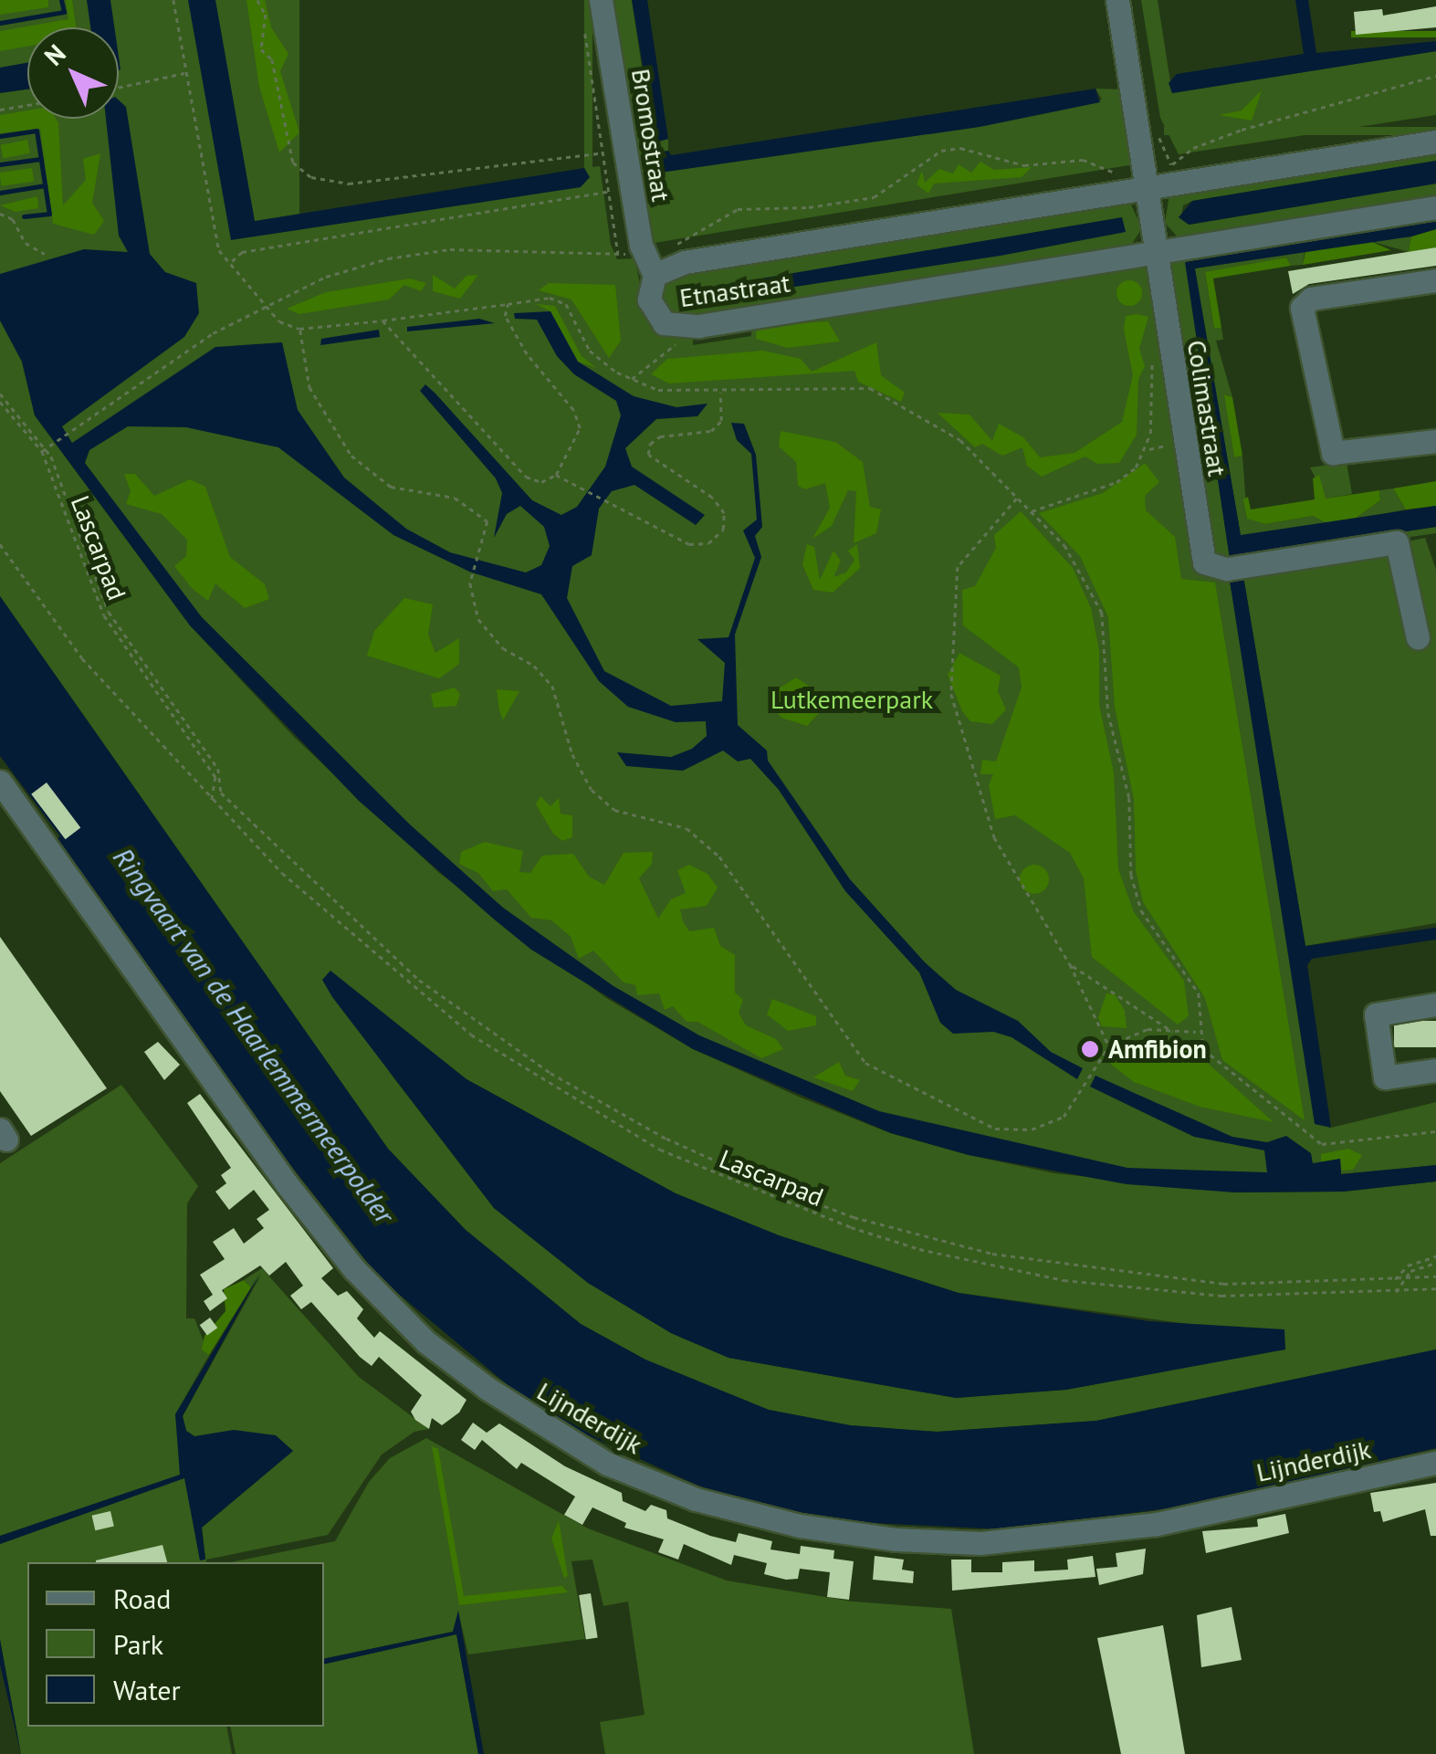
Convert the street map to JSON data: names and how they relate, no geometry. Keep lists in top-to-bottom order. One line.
{"streets":{"street":["Bromostraat","Etnastraat","Colimastraat","Lijnderdijk"],"path":["Lascarpad"]},"crossings":[["Bromostraat","Etnastraat"],["Etnastraat","Colimastraat"]],"water":["Ringvaart van de Haarlemmermeerpolder"],"parks":["Lutkemeerpark"],"places":["Amfibion"],"legend":["Road","Park","Water"],"north":"top left"}
